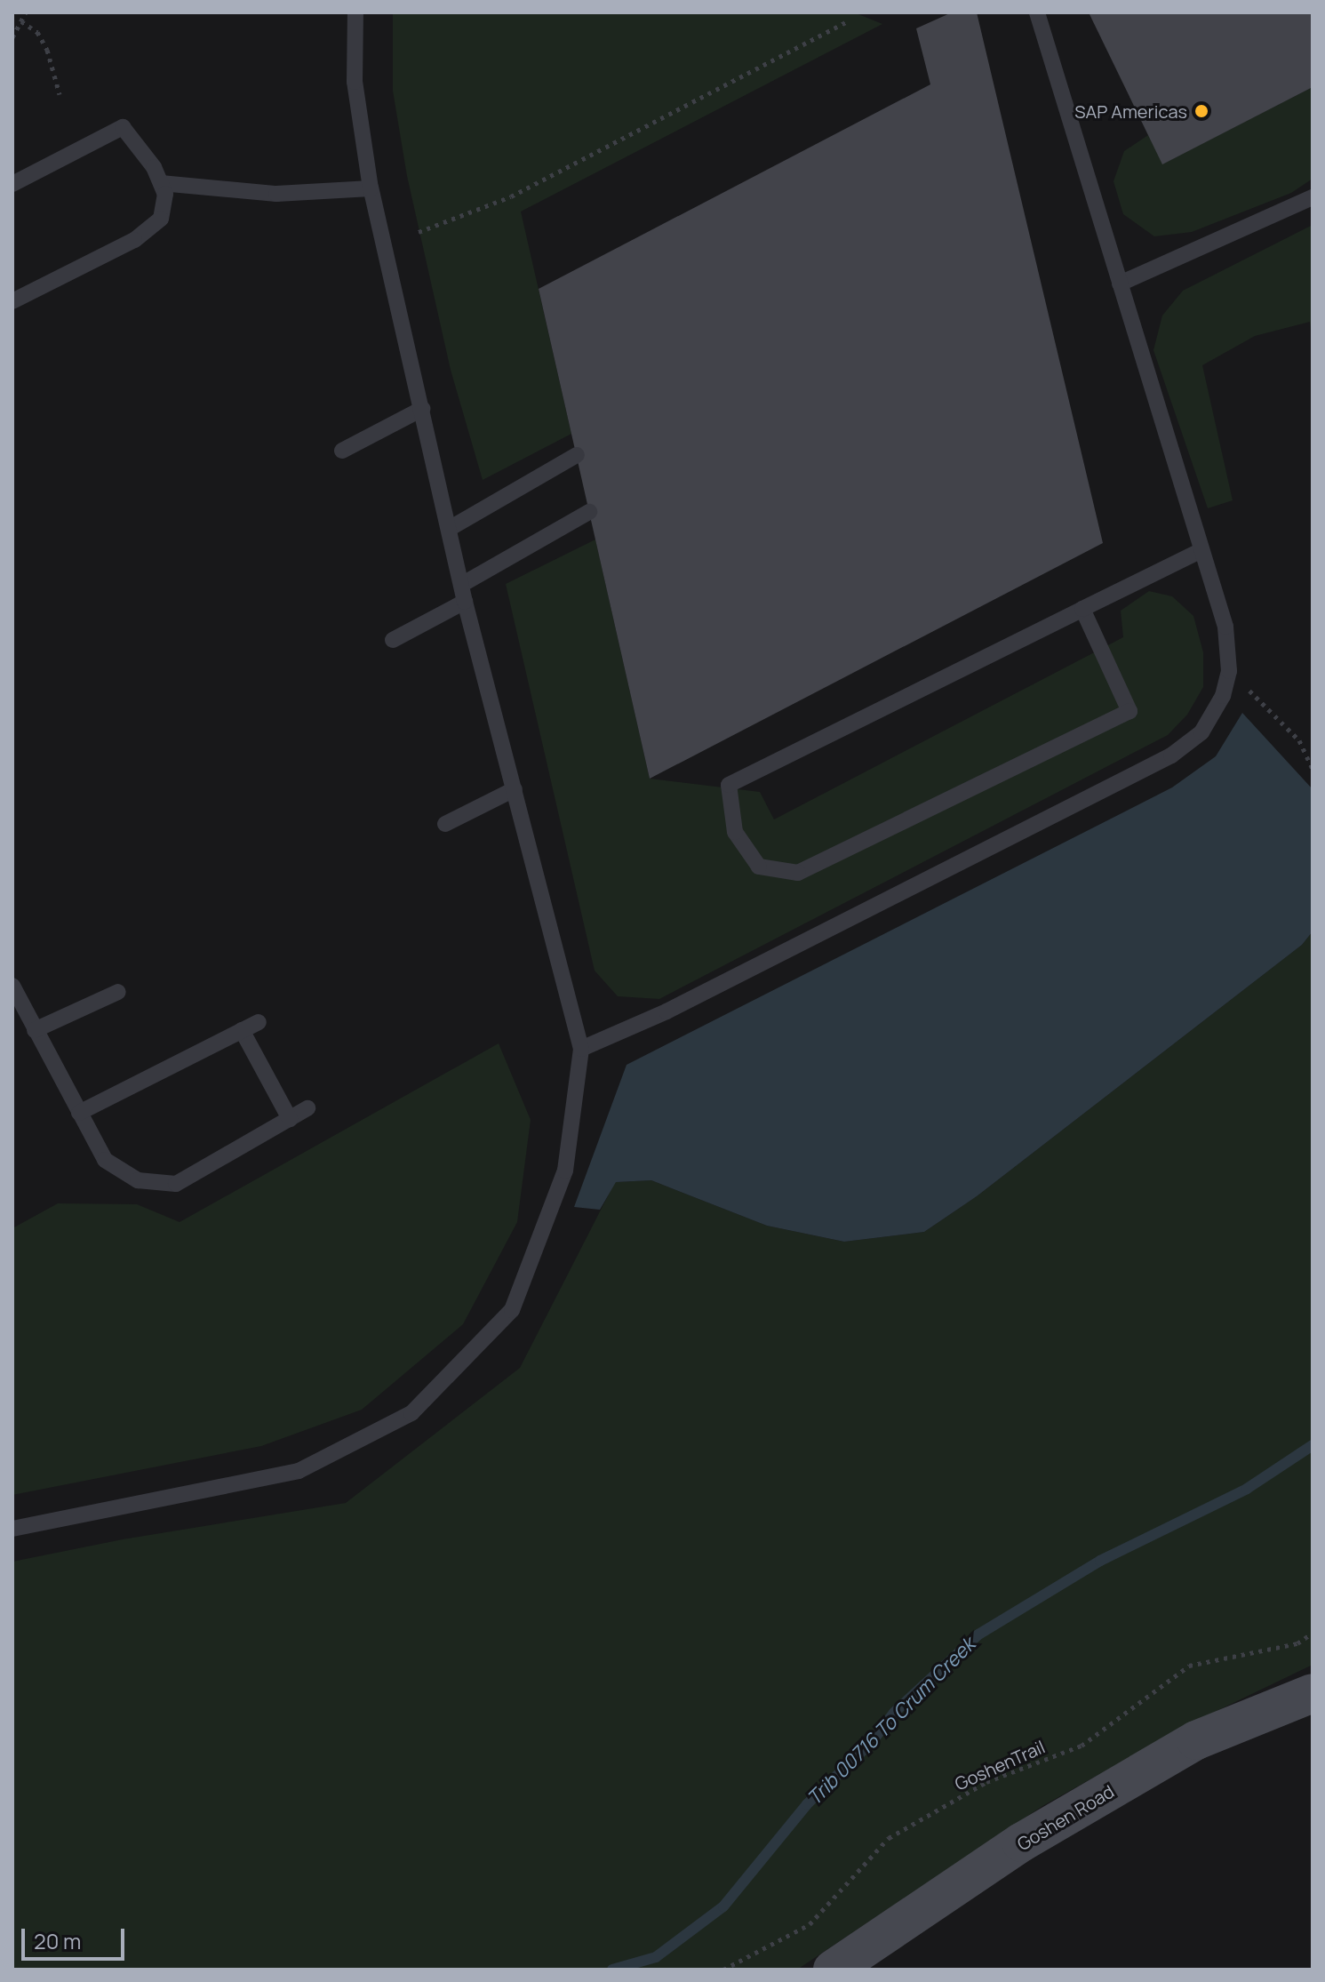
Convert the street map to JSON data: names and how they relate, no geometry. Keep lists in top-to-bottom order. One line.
{"streets":{"main road":["Goshen Road"],"path":["GoshenTrail"]},"water":["Trib 00716 To Crum Creek"],"places":["SAP Americas"],"scale_bar":"20 m"}
